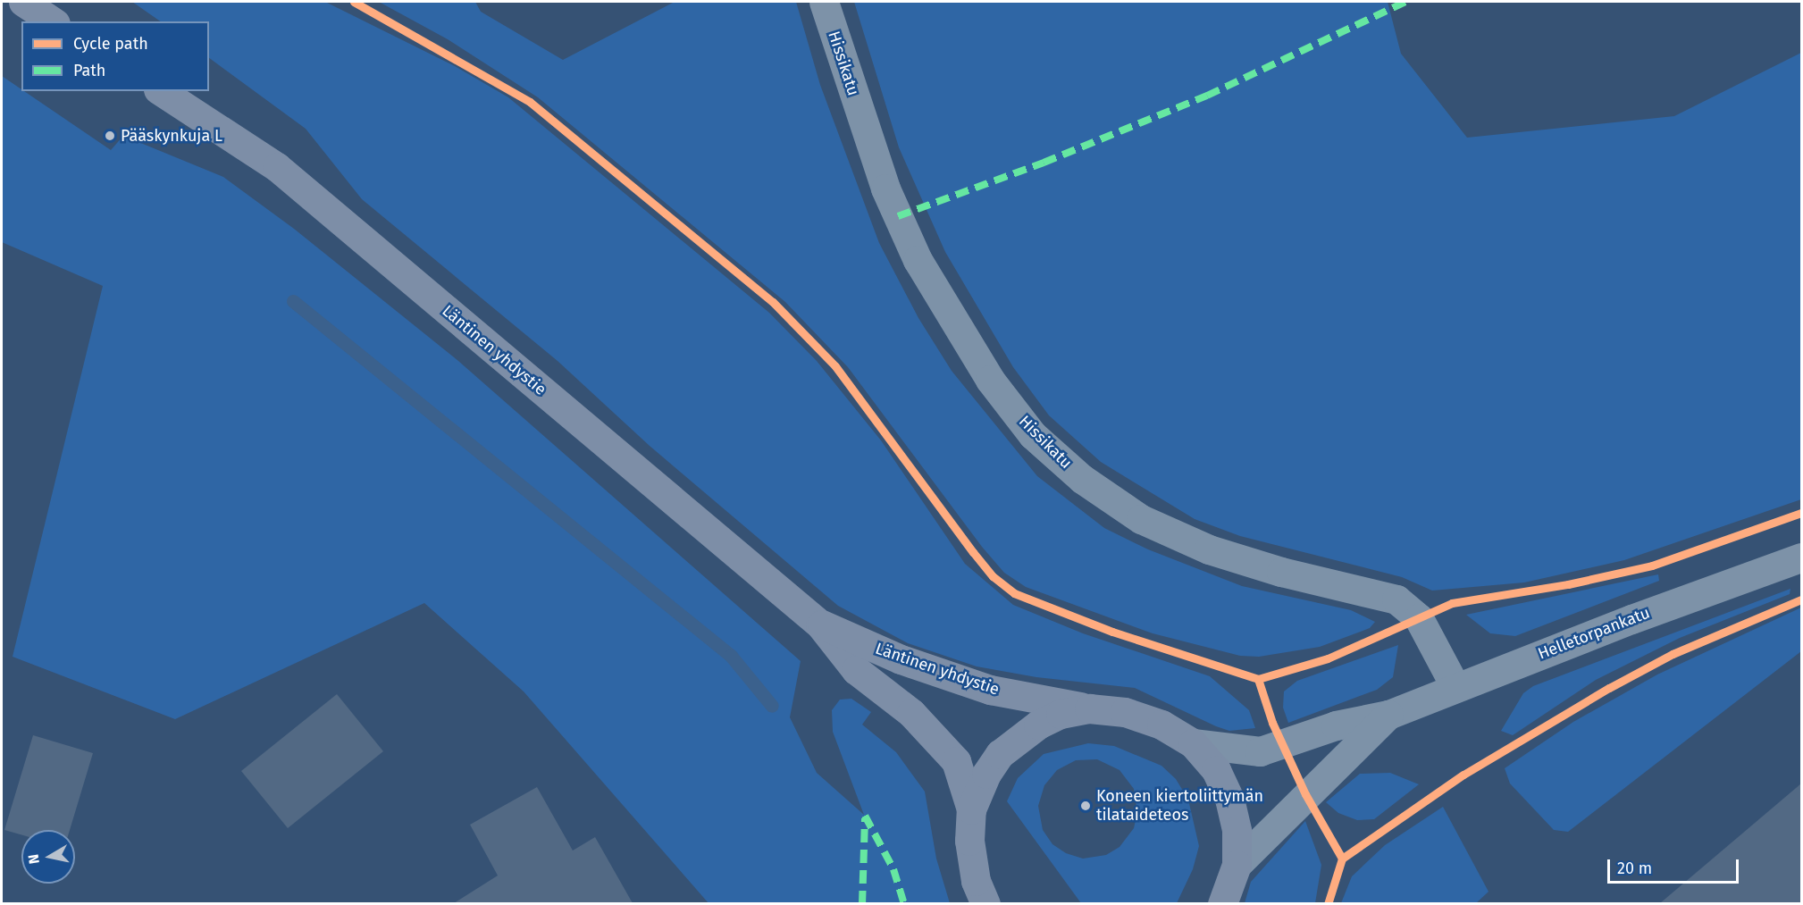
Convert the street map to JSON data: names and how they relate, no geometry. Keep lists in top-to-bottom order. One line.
{"streets":{"main road":["Läntinen yhdystie"],"street":["Hissikatu","Helletorpankatu"]},"crossings":[["Hissikatu","Helletorpankatu"]],"places":["Pääskynkuja L","Koneen kiertoliittymän tilataideteos"],"legend":["Cycle path","Path"],"scale_bar":"20 m","north":"left"}
